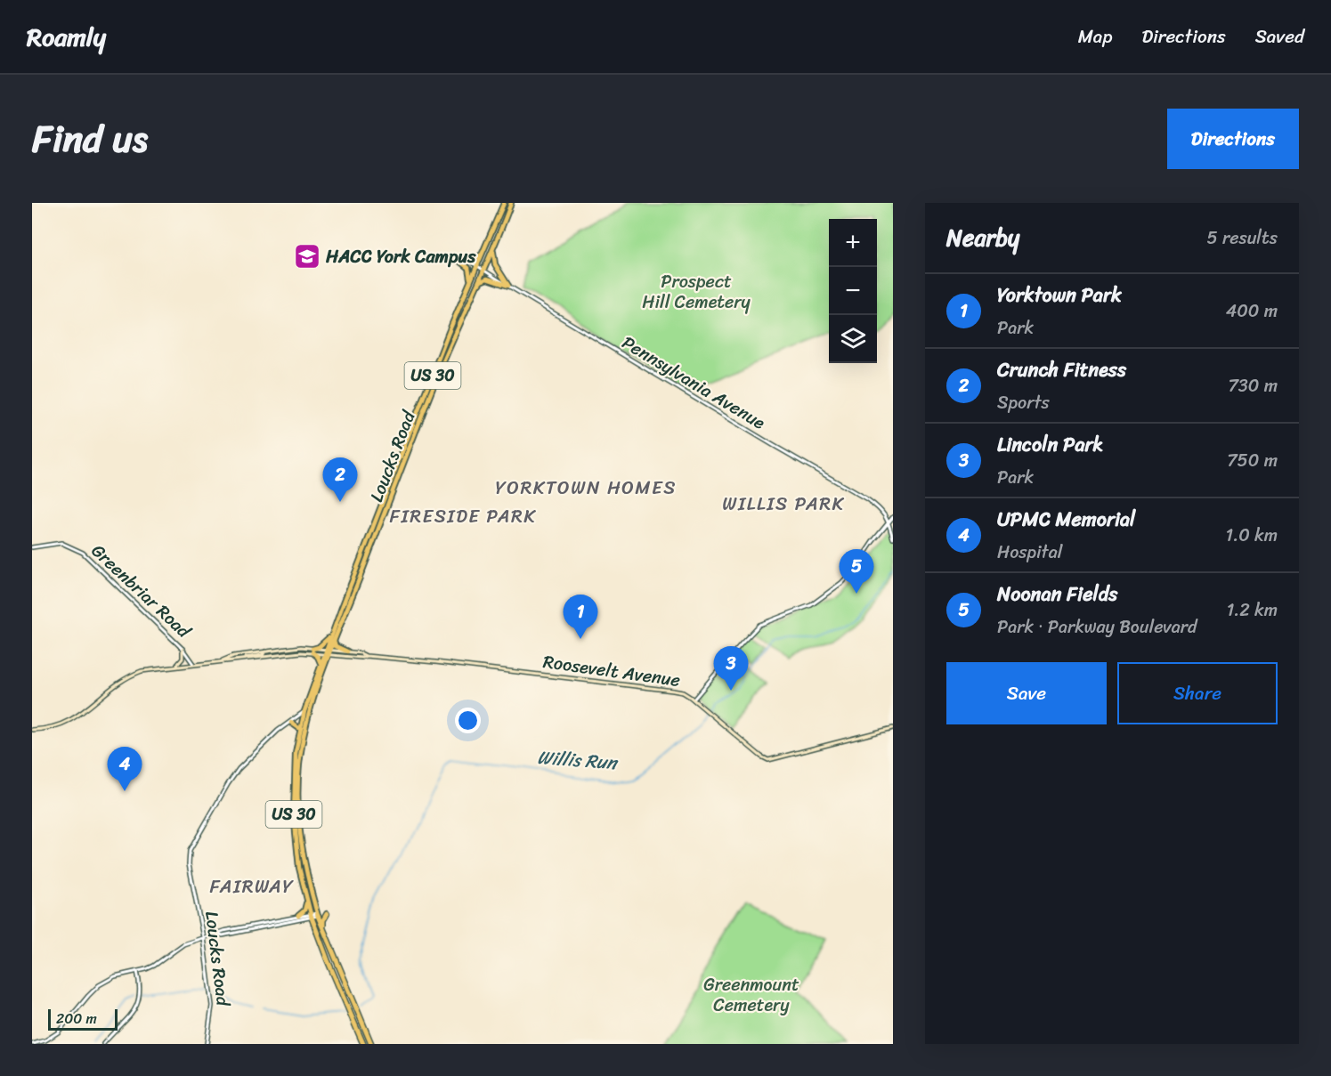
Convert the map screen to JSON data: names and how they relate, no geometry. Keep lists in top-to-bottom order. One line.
{"streets":{"highway":["US 30","Loucks Road"],"main road":["Roosevelt Avenue"],"street":["Pennsylvania Avenue","Greenbriar Road"]},"crossings":[["US 30","Loucks Road"],["Pennsylvania Avenue","Loucks Road"],["Loucks Road","Roosevelt Avenue"],["Greenbriar Road","Roosevelt Avenue"]],"districts":["YORKTOWN HOMES","WILLIS PARK","FIRESIDE PARK","FAIRWAY"],"water":["Willis Run"],"parks":["Prospect Hill Cemetery","Greenmount Cemetery"],"places":{"school or university":["HACC York Campus"]},"scale_bar":"200 m","page":{"header":"Roamly","nav":["Map","Directions","Saved"],"title":"Find us","buttons":["Directions",["Save","Share"]],"heading":["Nearby","5 results"],"map_buttons":["+","−"],"list":[{"mark":"1","name":"Yorktown Park","note":"Park","value":"400 m"},{"mark":"2","name":"Crunch Fitness","note":"Sports","value":"730 m"},{"mark":"3","name":"Lincoln Park","note":"Park","value":"750 m"},{"mark":"4","name":"UPMC Memorial","note":"Hospital","value":"1.0 km"},{"mark":"5","name":"Noonan Fields","note":"Park · Parkway Boulevard","value":"1.2 km"}],"pins":["2","5","1","3","4"],"scale":"200 m"}}
